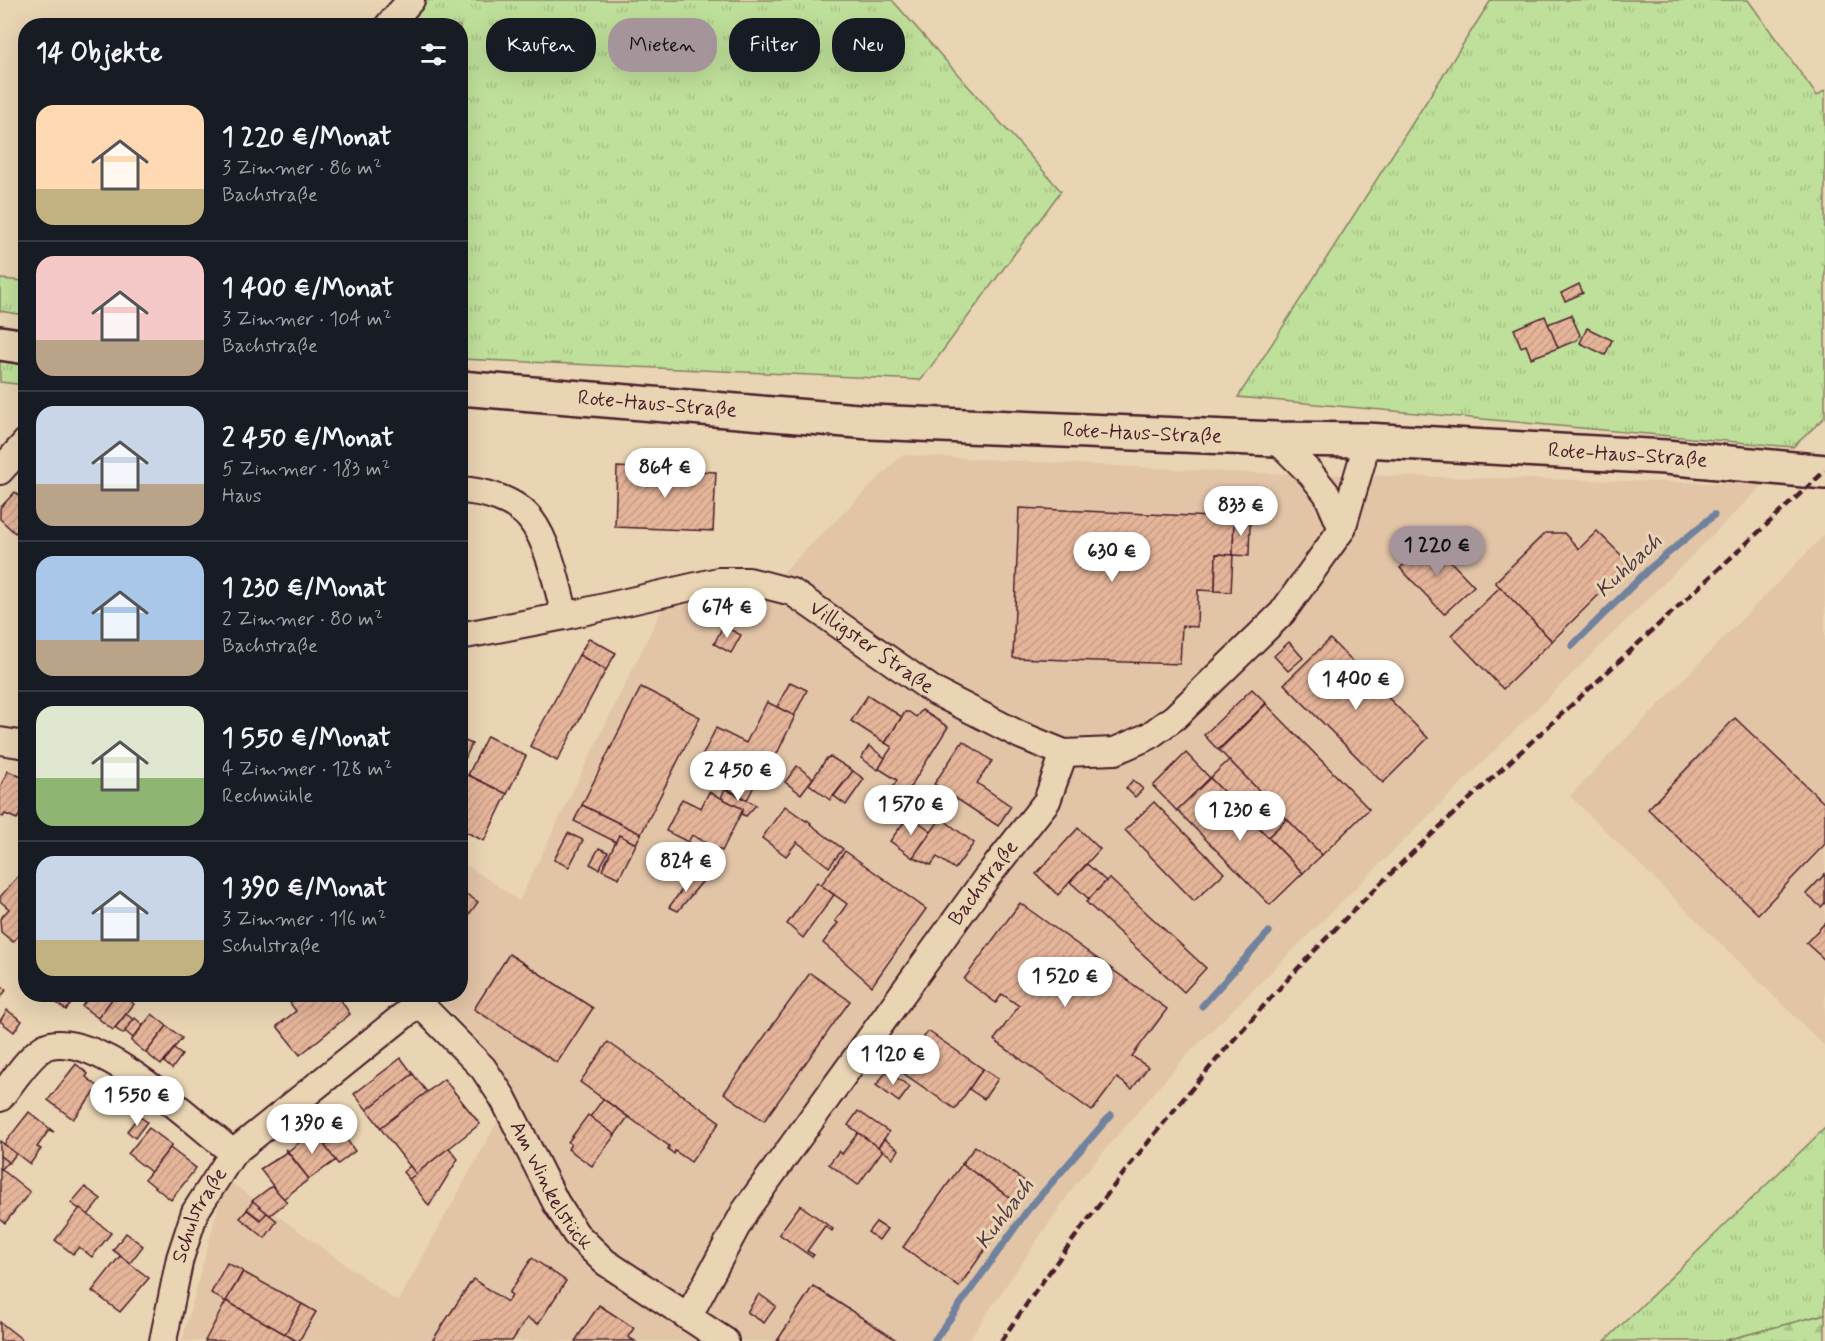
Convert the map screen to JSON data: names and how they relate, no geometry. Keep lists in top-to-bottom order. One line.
{"streets":{"main road":["Rote-Haus-Straße"],"street":["Villigster Straße","Bachstraße","Am Winkelstück","Schulstraße"]},"crossings":[["Villigster Straße","Bachstraße"],["Bachstraße","Am Winkelstück"]],"water":["Kuhbach"],"page":{"chip":["Kaufen","Mieten","Filter","Neu"],"heading":"14 Objekte","list":[{"name":"1 220 €/Monat","note":"3 Zimmer · 86 m² · Bachstraße"},{"name":"1 400 €/Monat","note":"3 Zimmer · 104 m² · Bachstraße"},{"name":"2 450 €/Monat","note":"5 Zimmer · 183 m² · Haus"},{"name":"1 230 €/Monat","note":"2 Zimmer · 80 m² · Bachstraße"},{"name":"1 550 €/Monat","note":"4 Zimmer · 128 m² · Rechmühle"},{"name":"1 390 €/Monat","note":"3 Zimmer · 116 m² · Schulstraße"}],"price":["864 €","833 €","1 220 €","630 €","674 €","1 400 €","2 450 €","1 570 €","1 230 €","824 €","1 520 €","1 120 €","1 550 €","1 390 €"]}}
